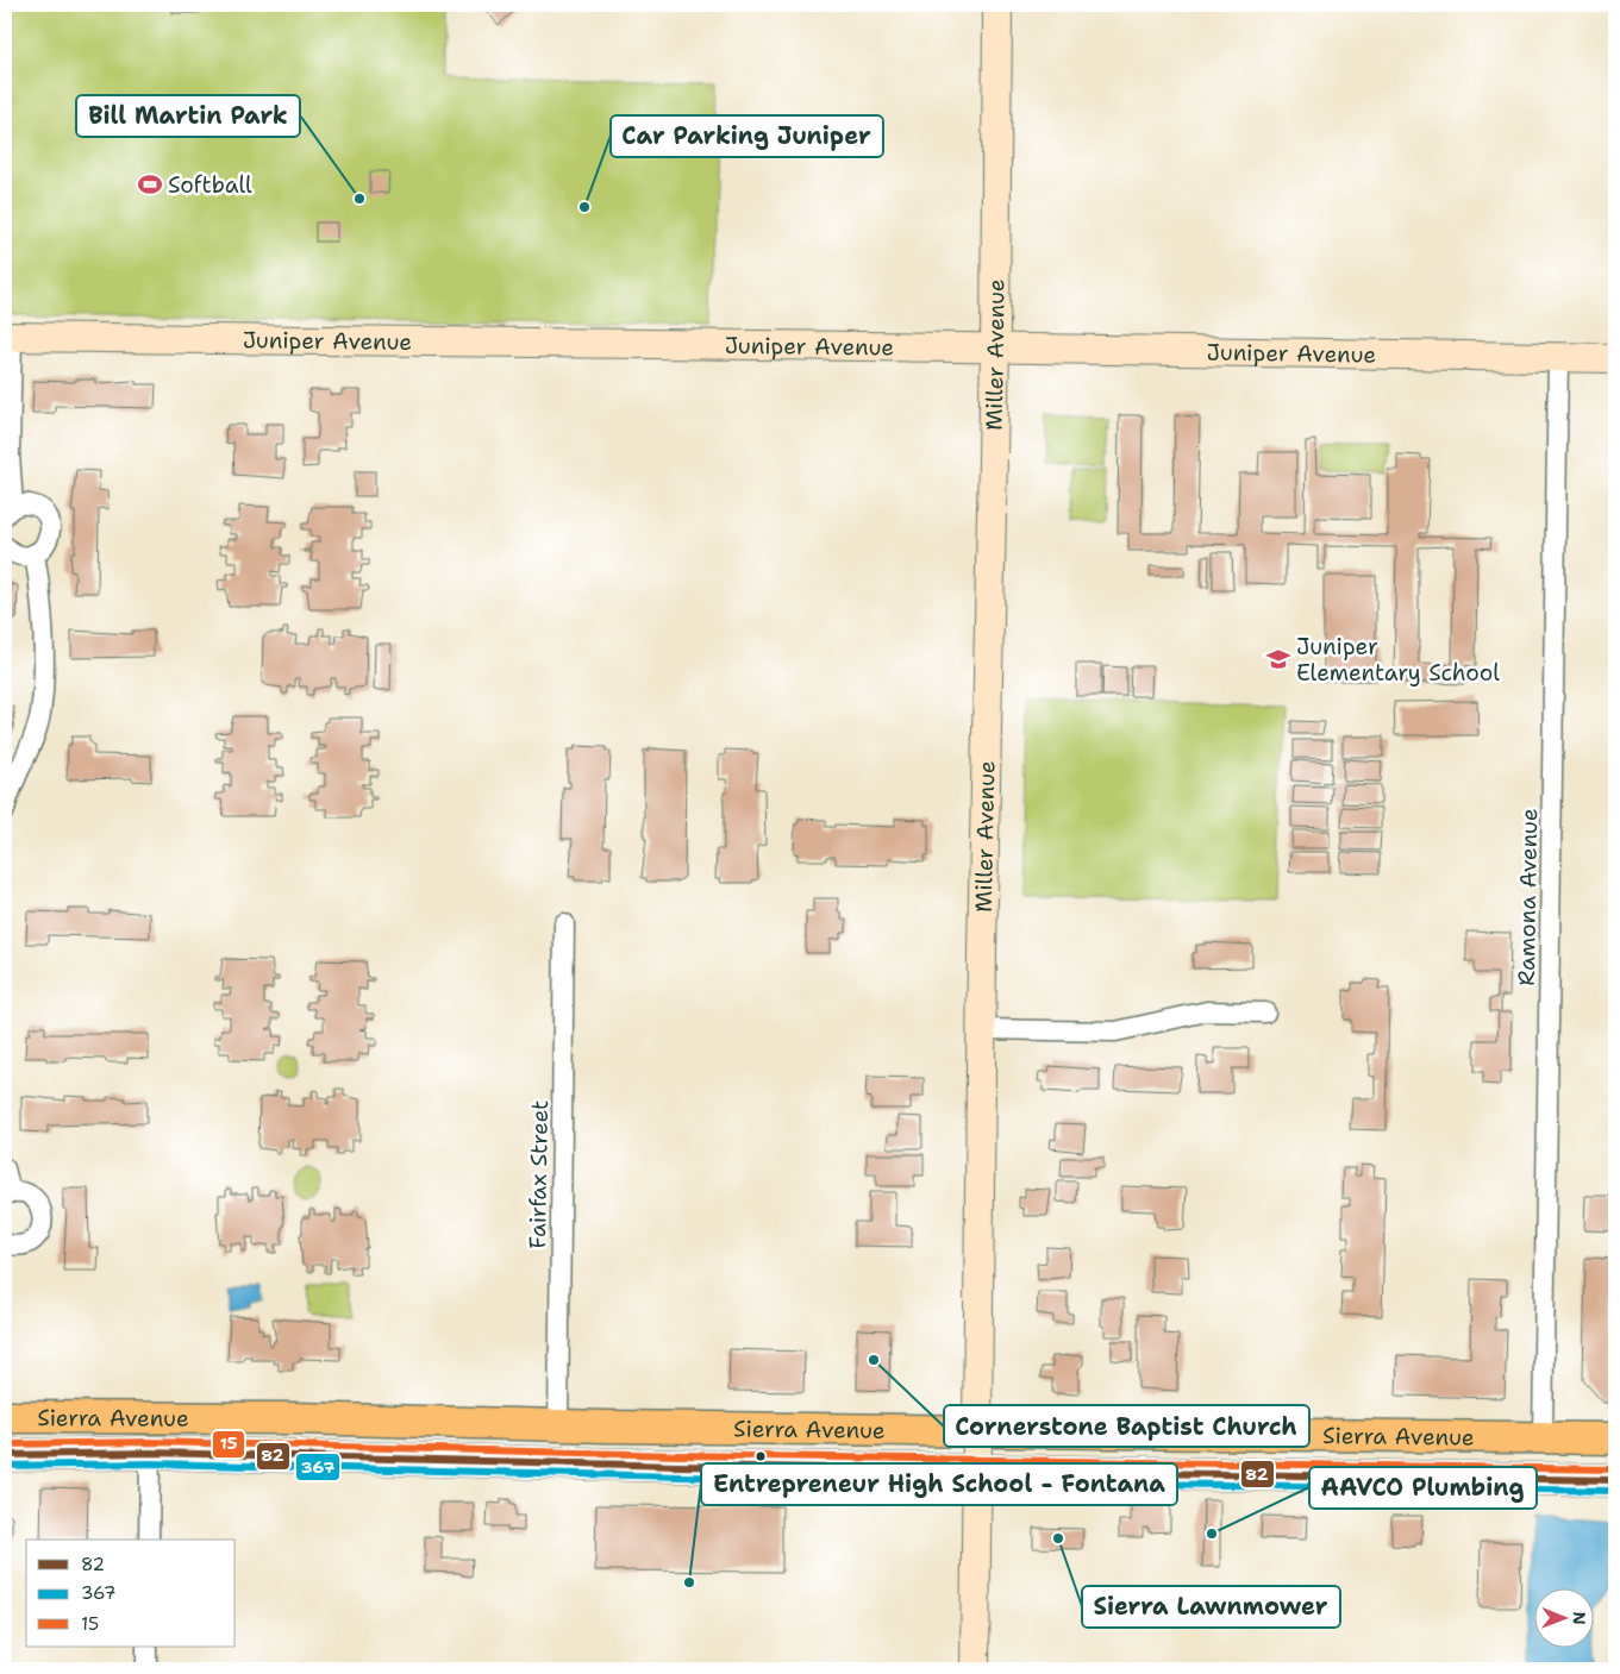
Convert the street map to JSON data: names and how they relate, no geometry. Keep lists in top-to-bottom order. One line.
{"streets":{"main road":["Sierra Avenue"],"street":["Juniper Avenue","Miller Avenue","Ramona Avenue","Fairfax Street"]},"crossings":[["Juniper Avenue","Miller Avenue"],["Juniper Avenue","Ramona Avenue"],["Miller Avenue","Sierra Avenue"],["Ramona Avenue","Sierra Avenue"],["Fairfax Street","Sierra Avenue"]],"places":{"sports":["Softball"],"other":["Bill Martin Park","Car Parking Juniper","Cornerstone Baptist Church","AAVCO Plumbing","Sierra Lawnmower","Entrepreneur High School - Fontana"],"school or university":["Juniper Elementary School"]},"lines":["transit line 15","transit line 82","transit line 367"],"legend":["82","367","15"],"north":"right"}
